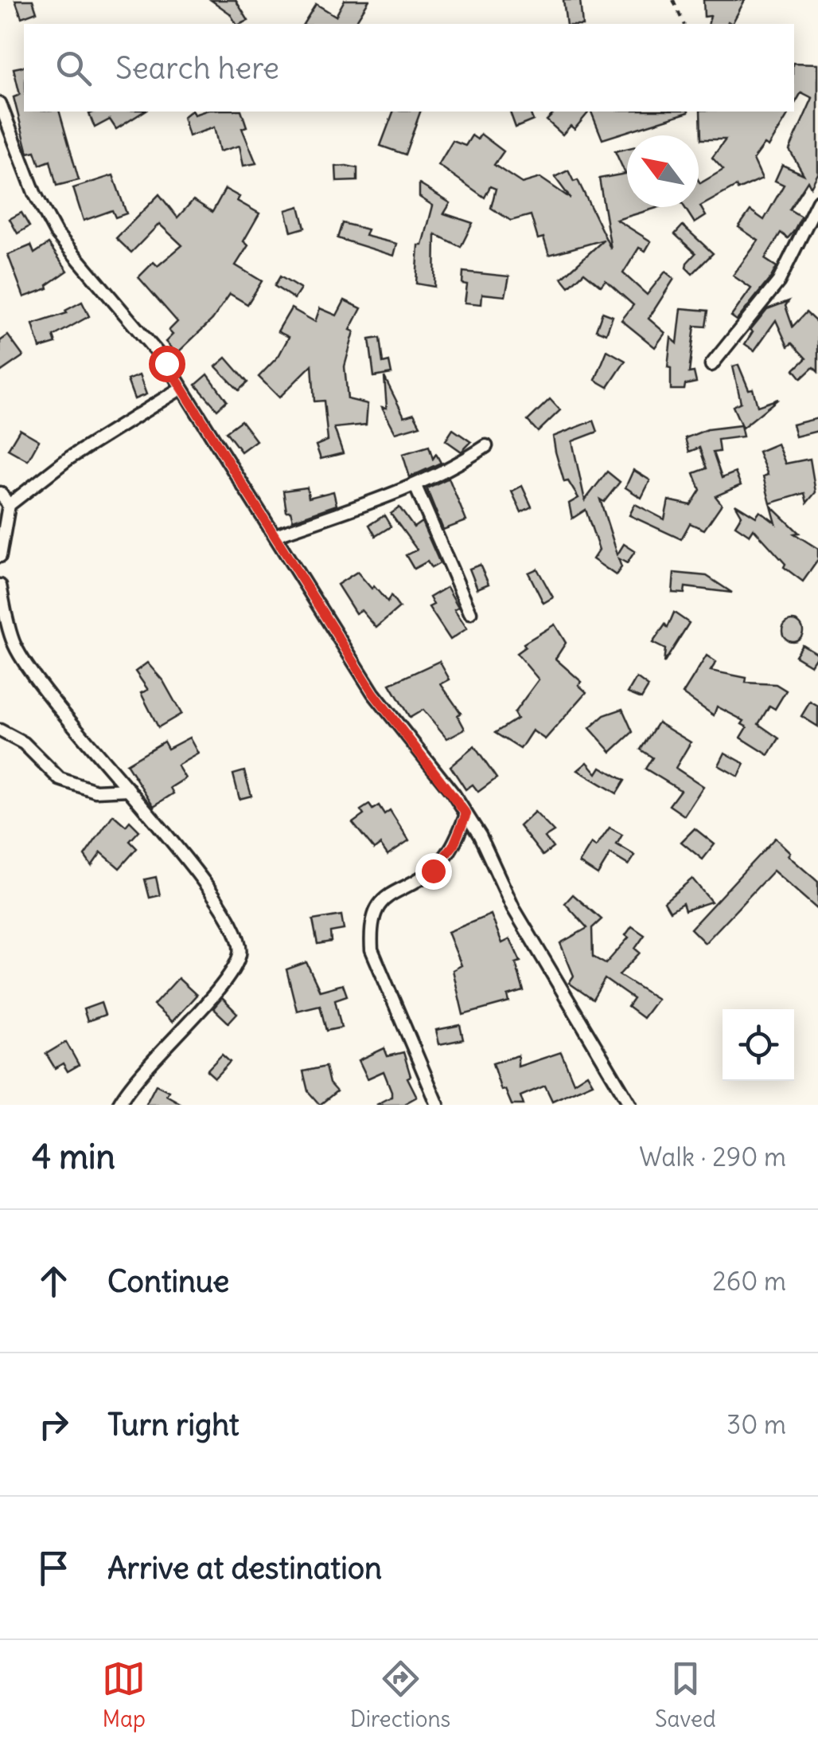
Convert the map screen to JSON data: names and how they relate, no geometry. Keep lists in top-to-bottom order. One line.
{"north":"top left","page":{"search":"Search here","heading":["4 min","Walk · 290 m"],"list":[["Continue","260 m"],["Turn right","30 m"],"Arrive at destination"],"nav":["Map","Directions","Saved"]}}
